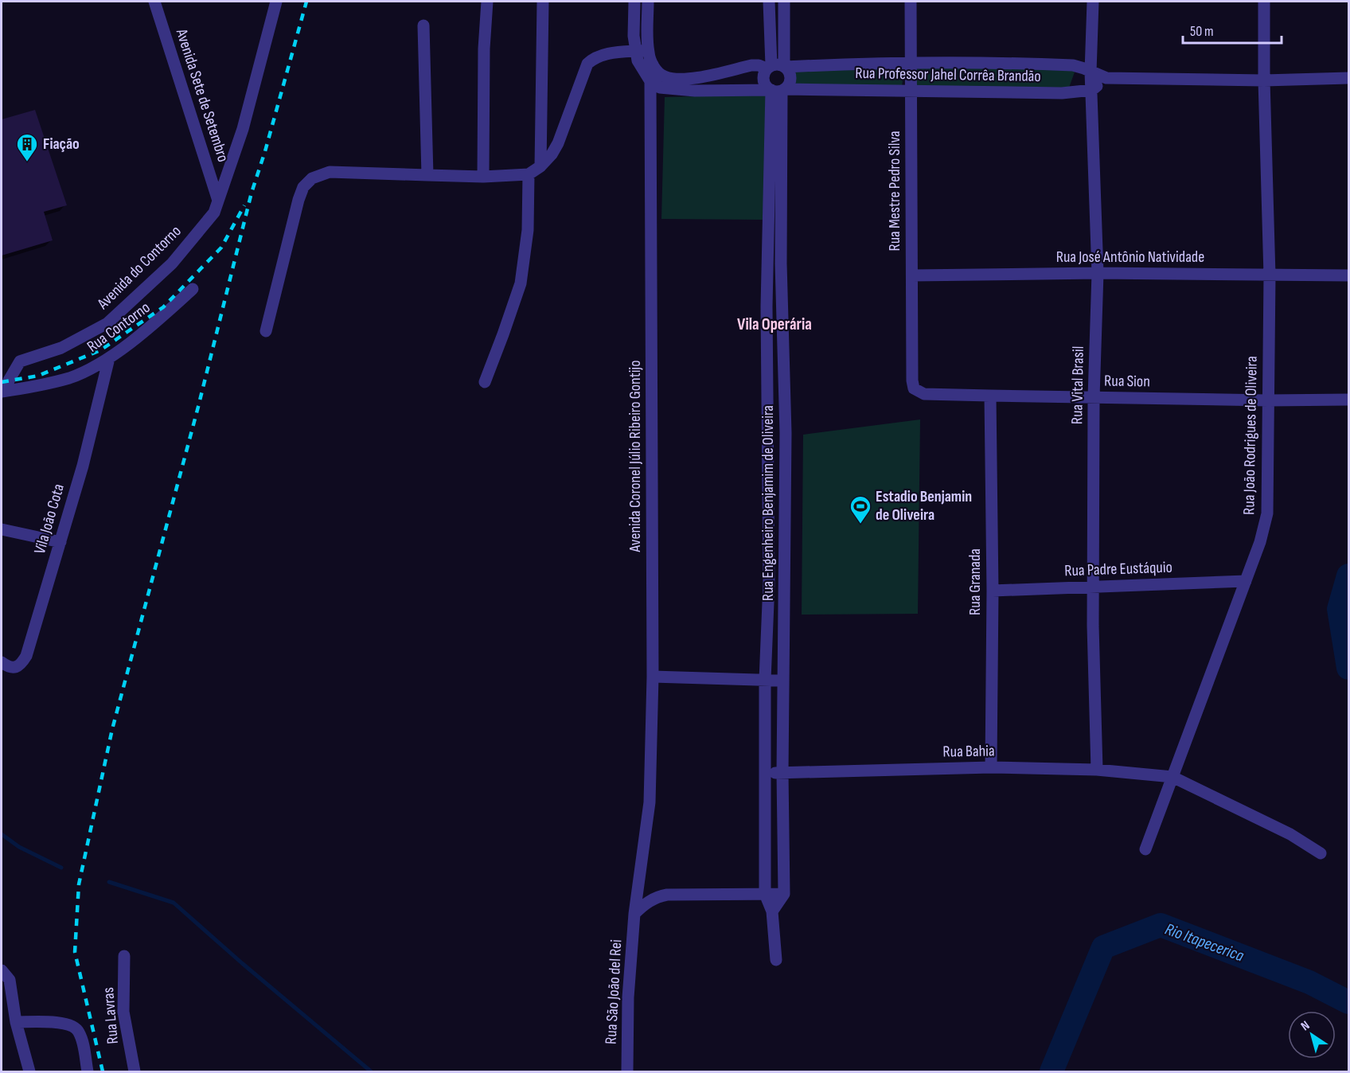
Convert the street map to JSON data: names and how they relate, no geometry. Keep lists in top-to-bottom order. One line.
{"streets":{"street":["Rua Professor Jahel Corrêa Brandão","Avenida Sete de Setembro","Rua Mestre Pedro Silva","Rua José Antônio Natividade","Avenida do Contorno","Rua Contorno","Rua Sion","Rua Vital Brasil","Rua João Rodrigues de Oliveira","Avenida Coronel Júlio Ribeiro Gontijo","Rua Engenheiro Benjamim de Oliveira","Vila João Cota","Rua Padre Eustáquio","Rua Granada","Rua Bahia","Rua São João del Rei","Rua Lavras"]},"crossings":[["Rua Professor Jahel Corrêa Brandão","Rua Mestre Pedro Silva"],["Rua Professor Jahel Corrêa Brandão","Rua Vital Brasil"],["Rua Professor Jahel Corrêa Brandão","Rua João Rodrigues de Oliveira"],["Rua Professor Jahel Corrêa Brandão","Avenida Coronel Júlio Ribeiro Gontijo"],["Rua Professor Jahel Corrêa Brandão","Rua Engenheiro Benjamim de Oliveira"],["Avenida Sete de Setembro","Avenida do Contorno"],["Rua Mestre Pedro Silva","Rua José Antônio Natividade"],["Rua Mestre Pedro Silva","Rua Sion"],["Rua José Antônio Natividade","Rua Vital Brasil"],["Rua José Antônio Natividade","Rua João Rodrigues de Oliveira"],["Avenida do Contorno","Rua Contorno"],["Rua Contorno","Vila João Cota"],["Rua Sion","Rua Vital Brasil"],["Rua Sion","Rua João Rodrigues de Oliveira"],["Rua Sion","Rua Granada"],["Rua Vital Brasil","Rua Padre Eustáquio"],["Rua Vital Brasil","Rua Bahia"],["Rua João Rodrigues de Oliveira","Rua Padre Eustáquio"],["Rua João Rodrigues de Oliveira","Rua Bahia"],["Avenida Coronel Júlio Ribeiro Gontijo","Rua São João del Rei"],["Rua Engenheiro Benjamim de Oliveira","Rua Bahia"],["Rua Padre Eustáquio","Rua Granada"],["Rua Granada","Rua Bahia"]],"districts":["Vila Operária"],"water":["Rio Itapecerica"],"places":{"building":["Fiação"],"sports":["Estadio Benjamin de Oliveira"]},"scale_bar":"50 m","north":"top left"}
